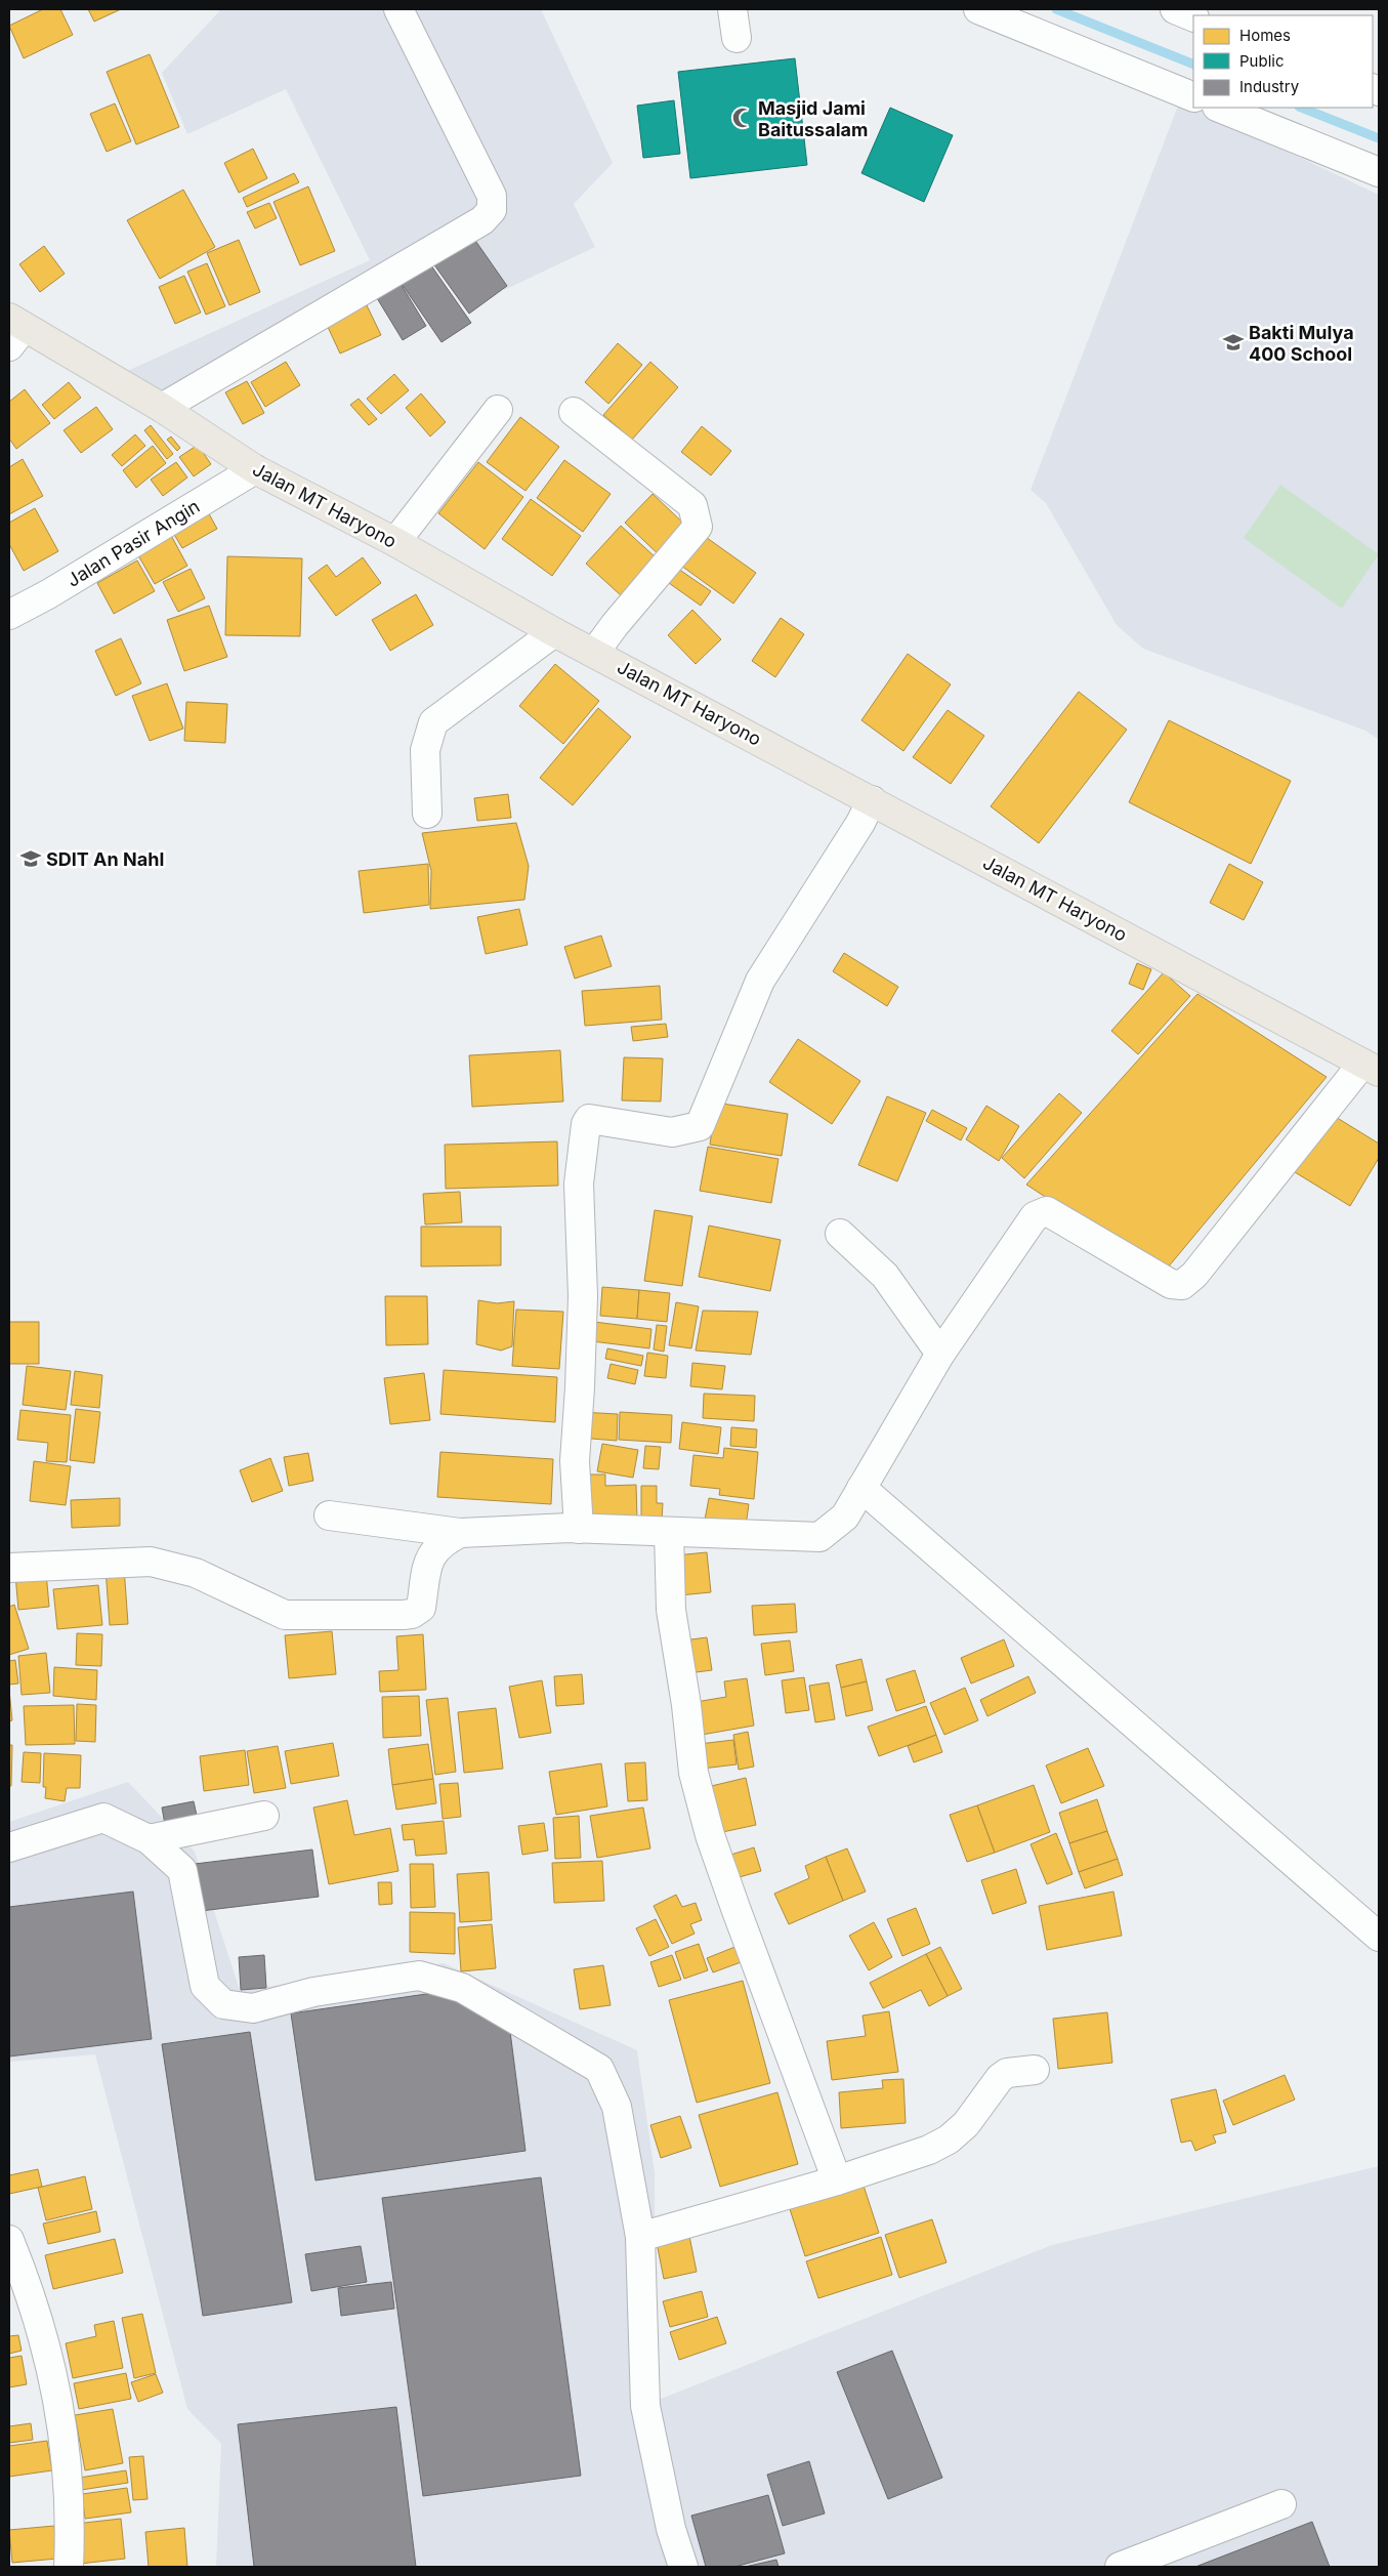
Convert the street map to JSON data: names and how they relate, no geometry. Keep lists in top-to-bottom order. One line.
{"streets":{"main road":["Jalan MT Haryono"],"street":["Jalan Pasir Angin"]},"crossings":[["Jalan MT Haryono","Jalan Pasir Angin"]],"places":{"mosque":["Masjid Jami Baitussalam"],"school or university":["Bakti Mulya 400 School","SDIT An Nahl"]},"legend":["Homes","Public","Industry"]}
